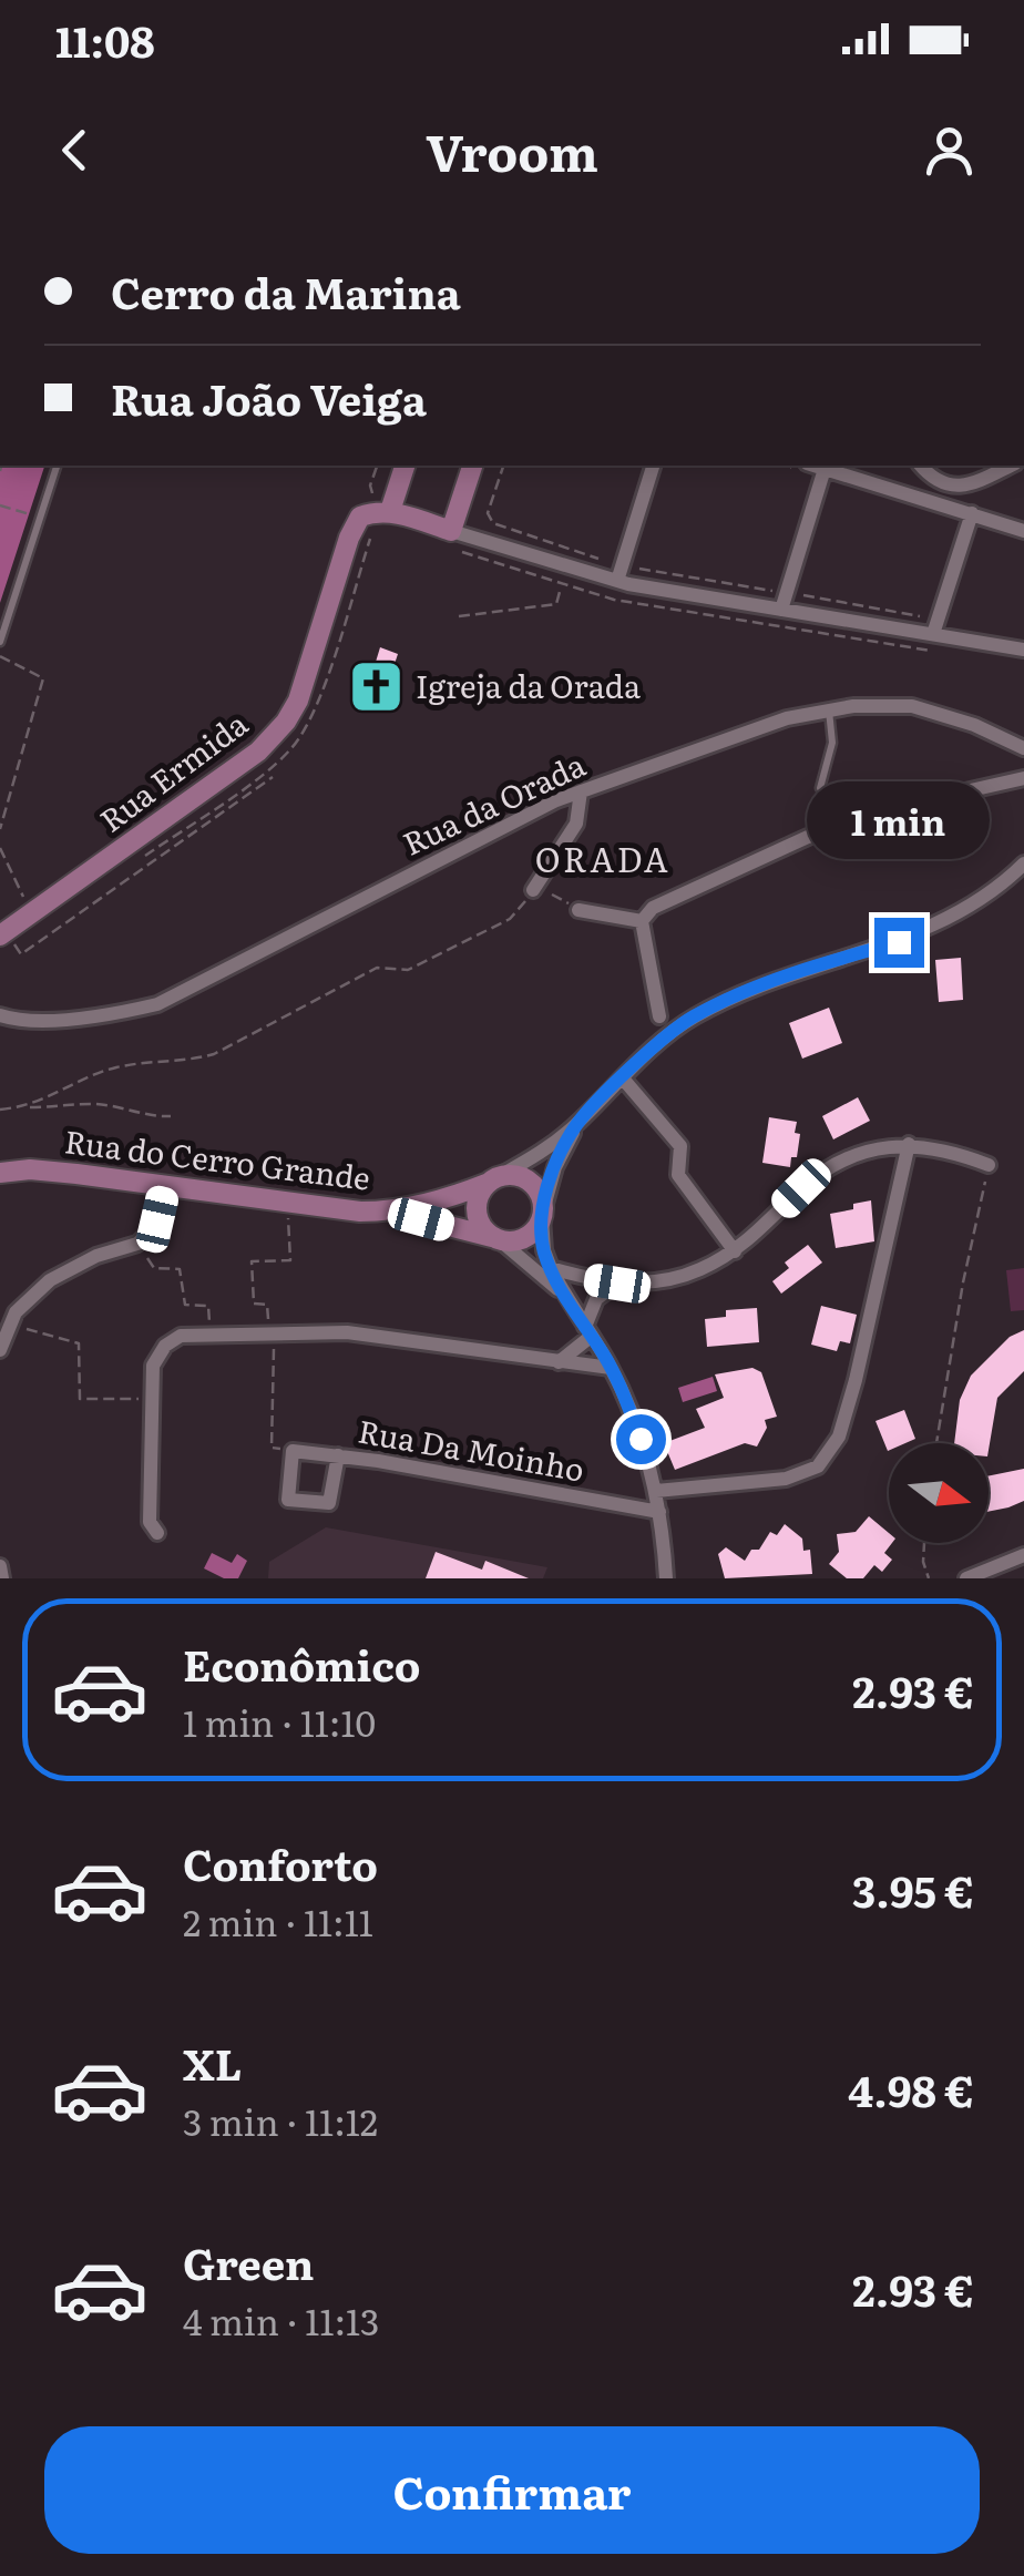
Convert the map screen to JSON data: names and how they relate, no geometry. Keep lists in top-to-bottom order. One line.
{"streets":{"street":["Rua Ermida","Rua da Orada","Rua do Cerro Grande","Rua Da Moinho"]},"districts":["ORADA"],"places":{"church":["Igreja da Orada"]},"north":"right","page":{"status":"11:08","header":"Vroom","banner":["Cerro da Marina","Rua João Veiga"],"bubble":"1 min","list":[{"name":"Econômico","note":"1 min · 11:10","value":"2.93 €"},{"name":"Conforto","note":"2 min · 11:11","value":"3.95 €"},{"name":"XL","note":"3 min · 11:12","value":"4.98 €"},{"name":"Green","note":"4 min · 11:13","value":"2.93 €"}],"buttons":"Confirmar"}}
